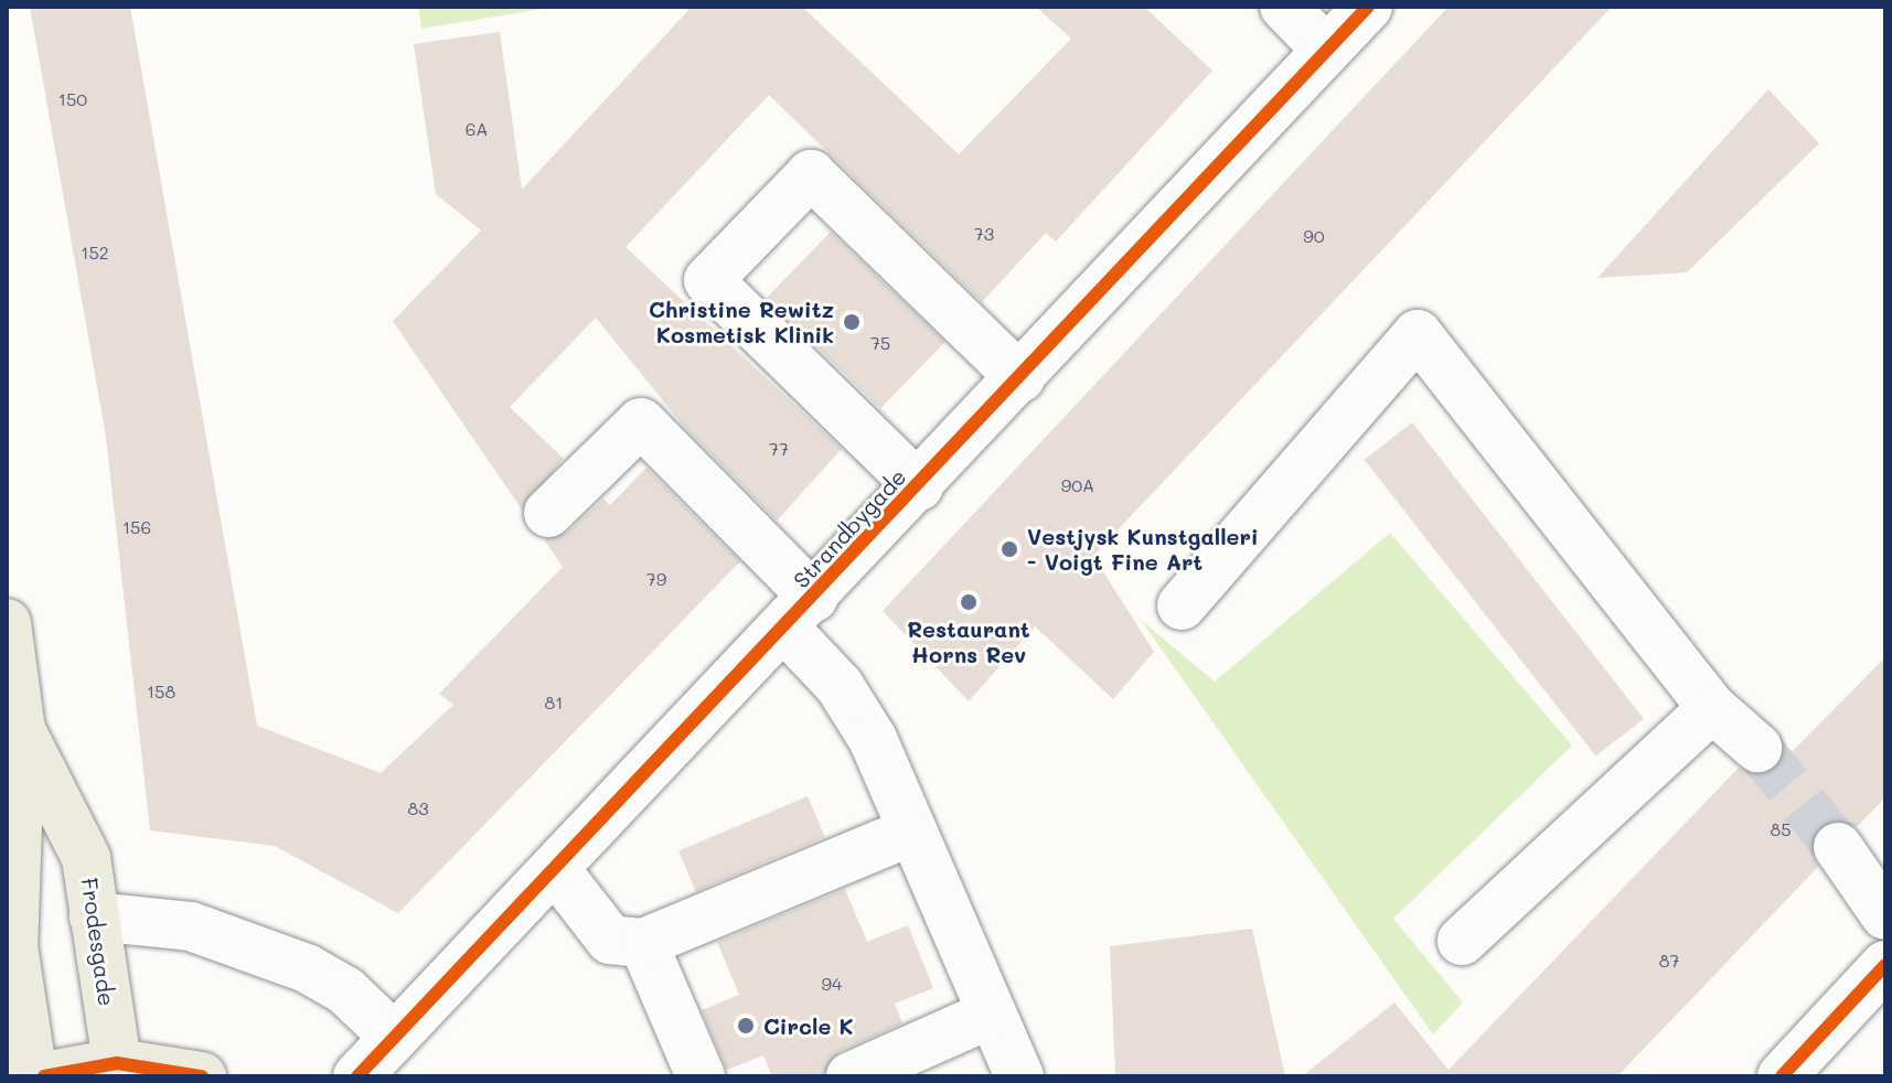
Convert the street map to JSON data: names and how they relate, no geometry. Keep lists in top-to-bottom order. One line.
{"streets":{"main road":["Frodesgade"],"street":["Strandbygade"]},"places":["Christine Rewitz Kosmetisk Klinik","Vestjysk Kunstgalleri - Voigt Fine Art","Restaurant Horns Rev","Circle K"],"house_numbers":["150","6A","73","90","152","75","77","90A","156","79","158","81","83","85","87","94"]}
